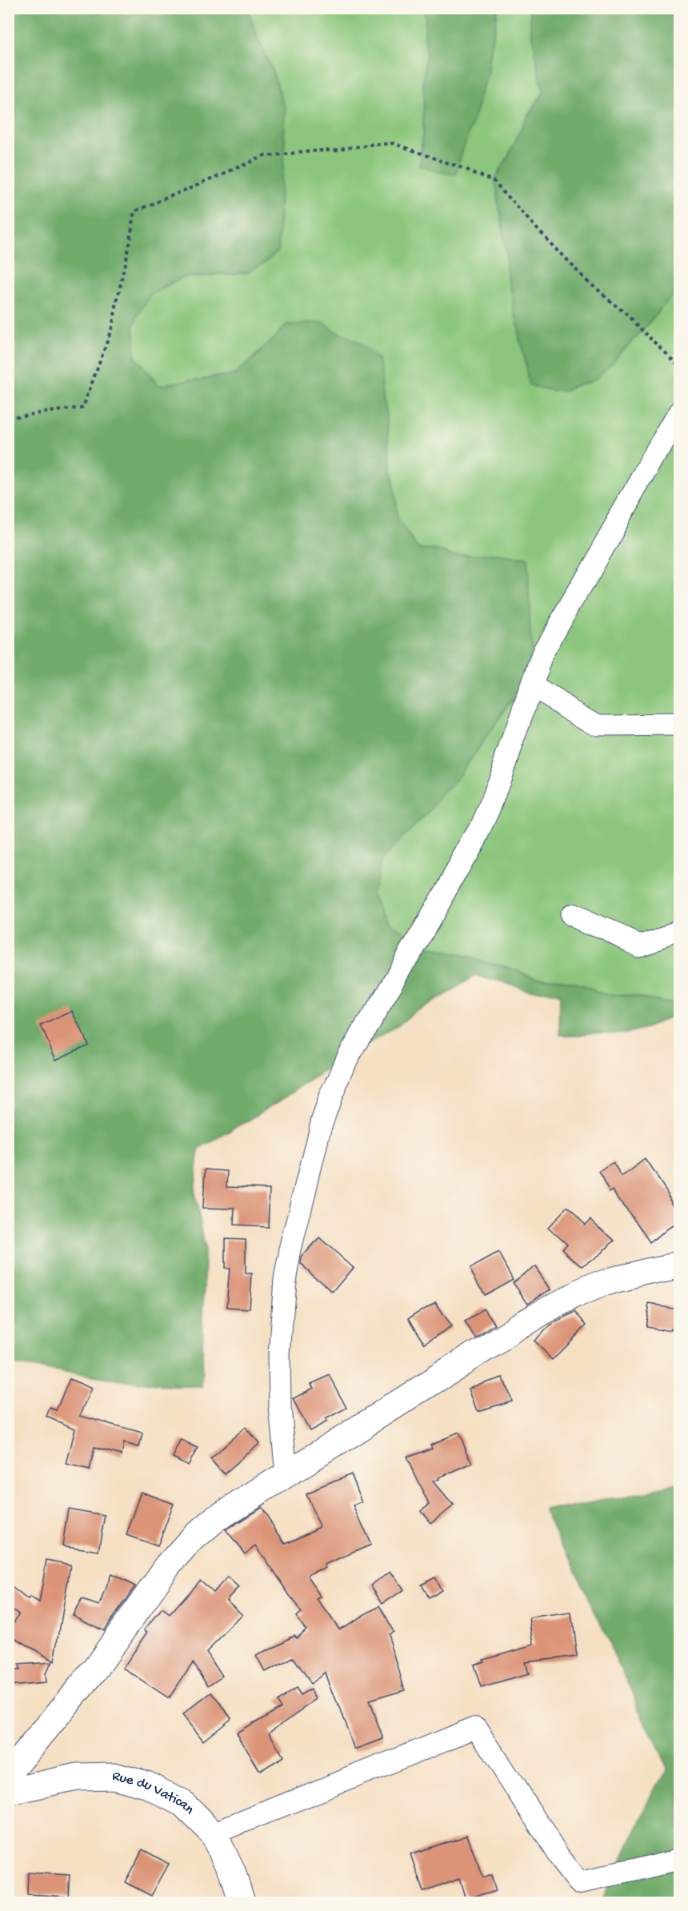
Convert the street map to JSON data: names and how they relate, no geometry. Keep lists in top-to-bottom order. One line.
{"streets":{"street":["Rue du Vatican"]}}
